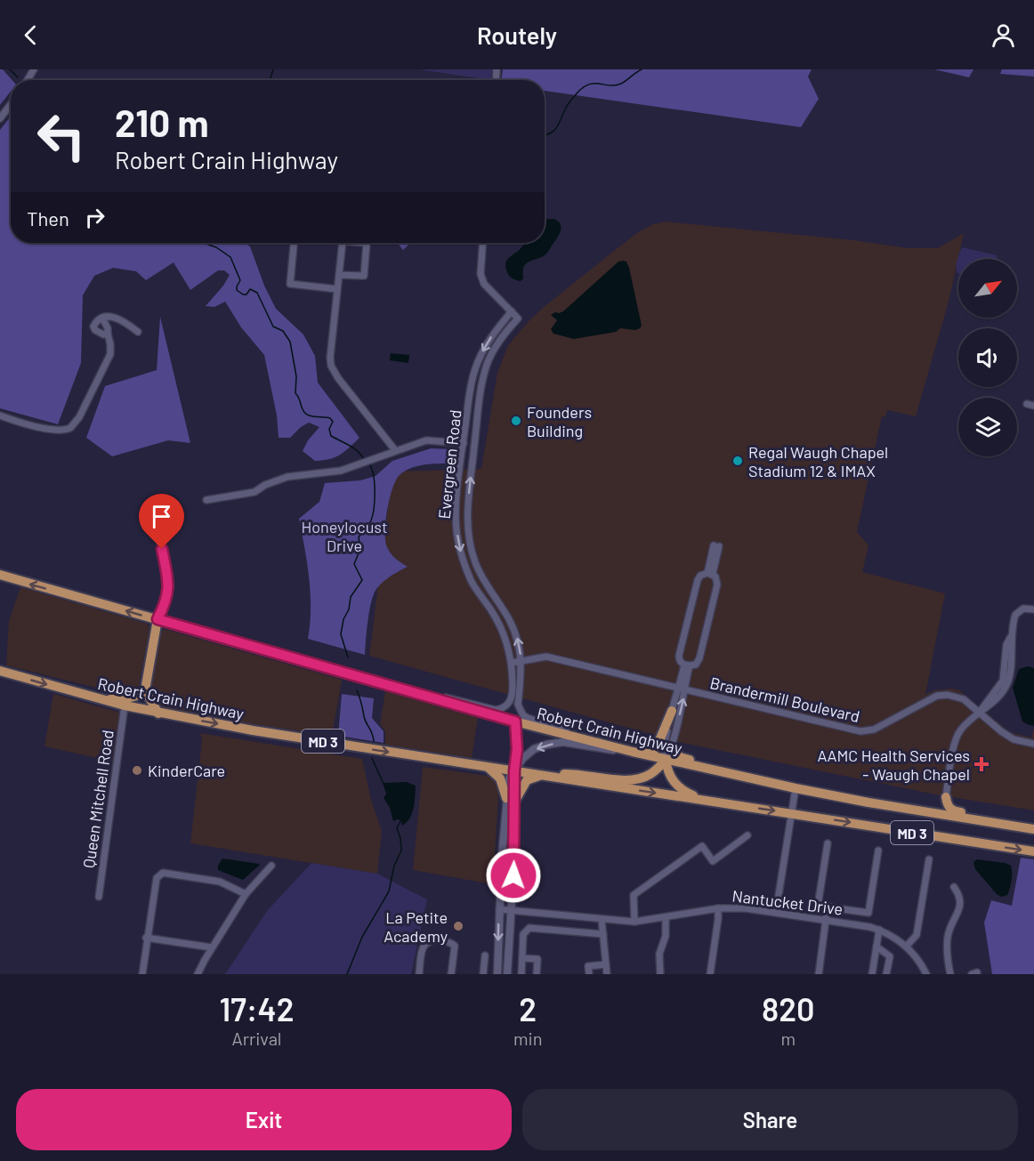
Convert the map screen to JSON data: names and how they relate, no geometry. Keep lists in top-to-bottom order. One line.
{"streets":{"highway":["Robert Crain Highway","MD 3"],"street":["Evergreen Road","Brandermill Boulevard","Queen Mitchell Road","Nantucket Drive"]},"crossings":[["Evergreen Road","Robert Crain Highway"],["Evergreen Road","Brandermill Boulevard"],["Robert Crain Highway","Queen Mitchell Road"]],"parks":["Honeylocust Drive"],"places":{"other":["Founders Building","Regal Waugh Chapel Stadium 12 & IMAX","KinderCare","La Petite Academy"],"health":["AAMC Health Services - Waugh Chapel"]},"north":"top right","page":{"header":"Routely","turn":["210 m","Robert Crain Highway"],"then":"Then","eta":["17:42","Arrival","2","min","820","m"],"buttons":["Exit","Share"]}}
